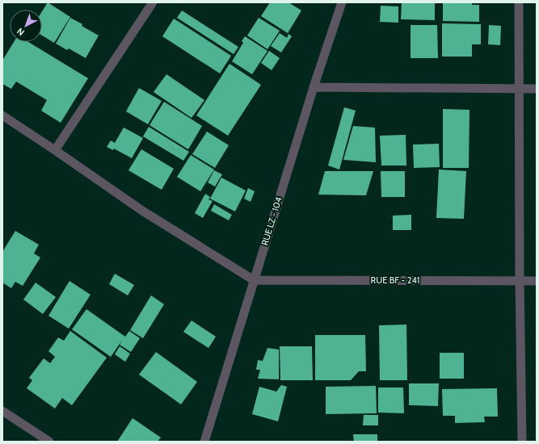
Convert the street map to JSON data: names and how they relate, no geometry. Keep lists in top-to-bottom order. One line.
{"streets":{"street":["RUE LZ - 104","RUE BF - 241"]},"crossings":[["RUE LZ - 104","RUE BF - 241"]],"north":"bottom left"}
